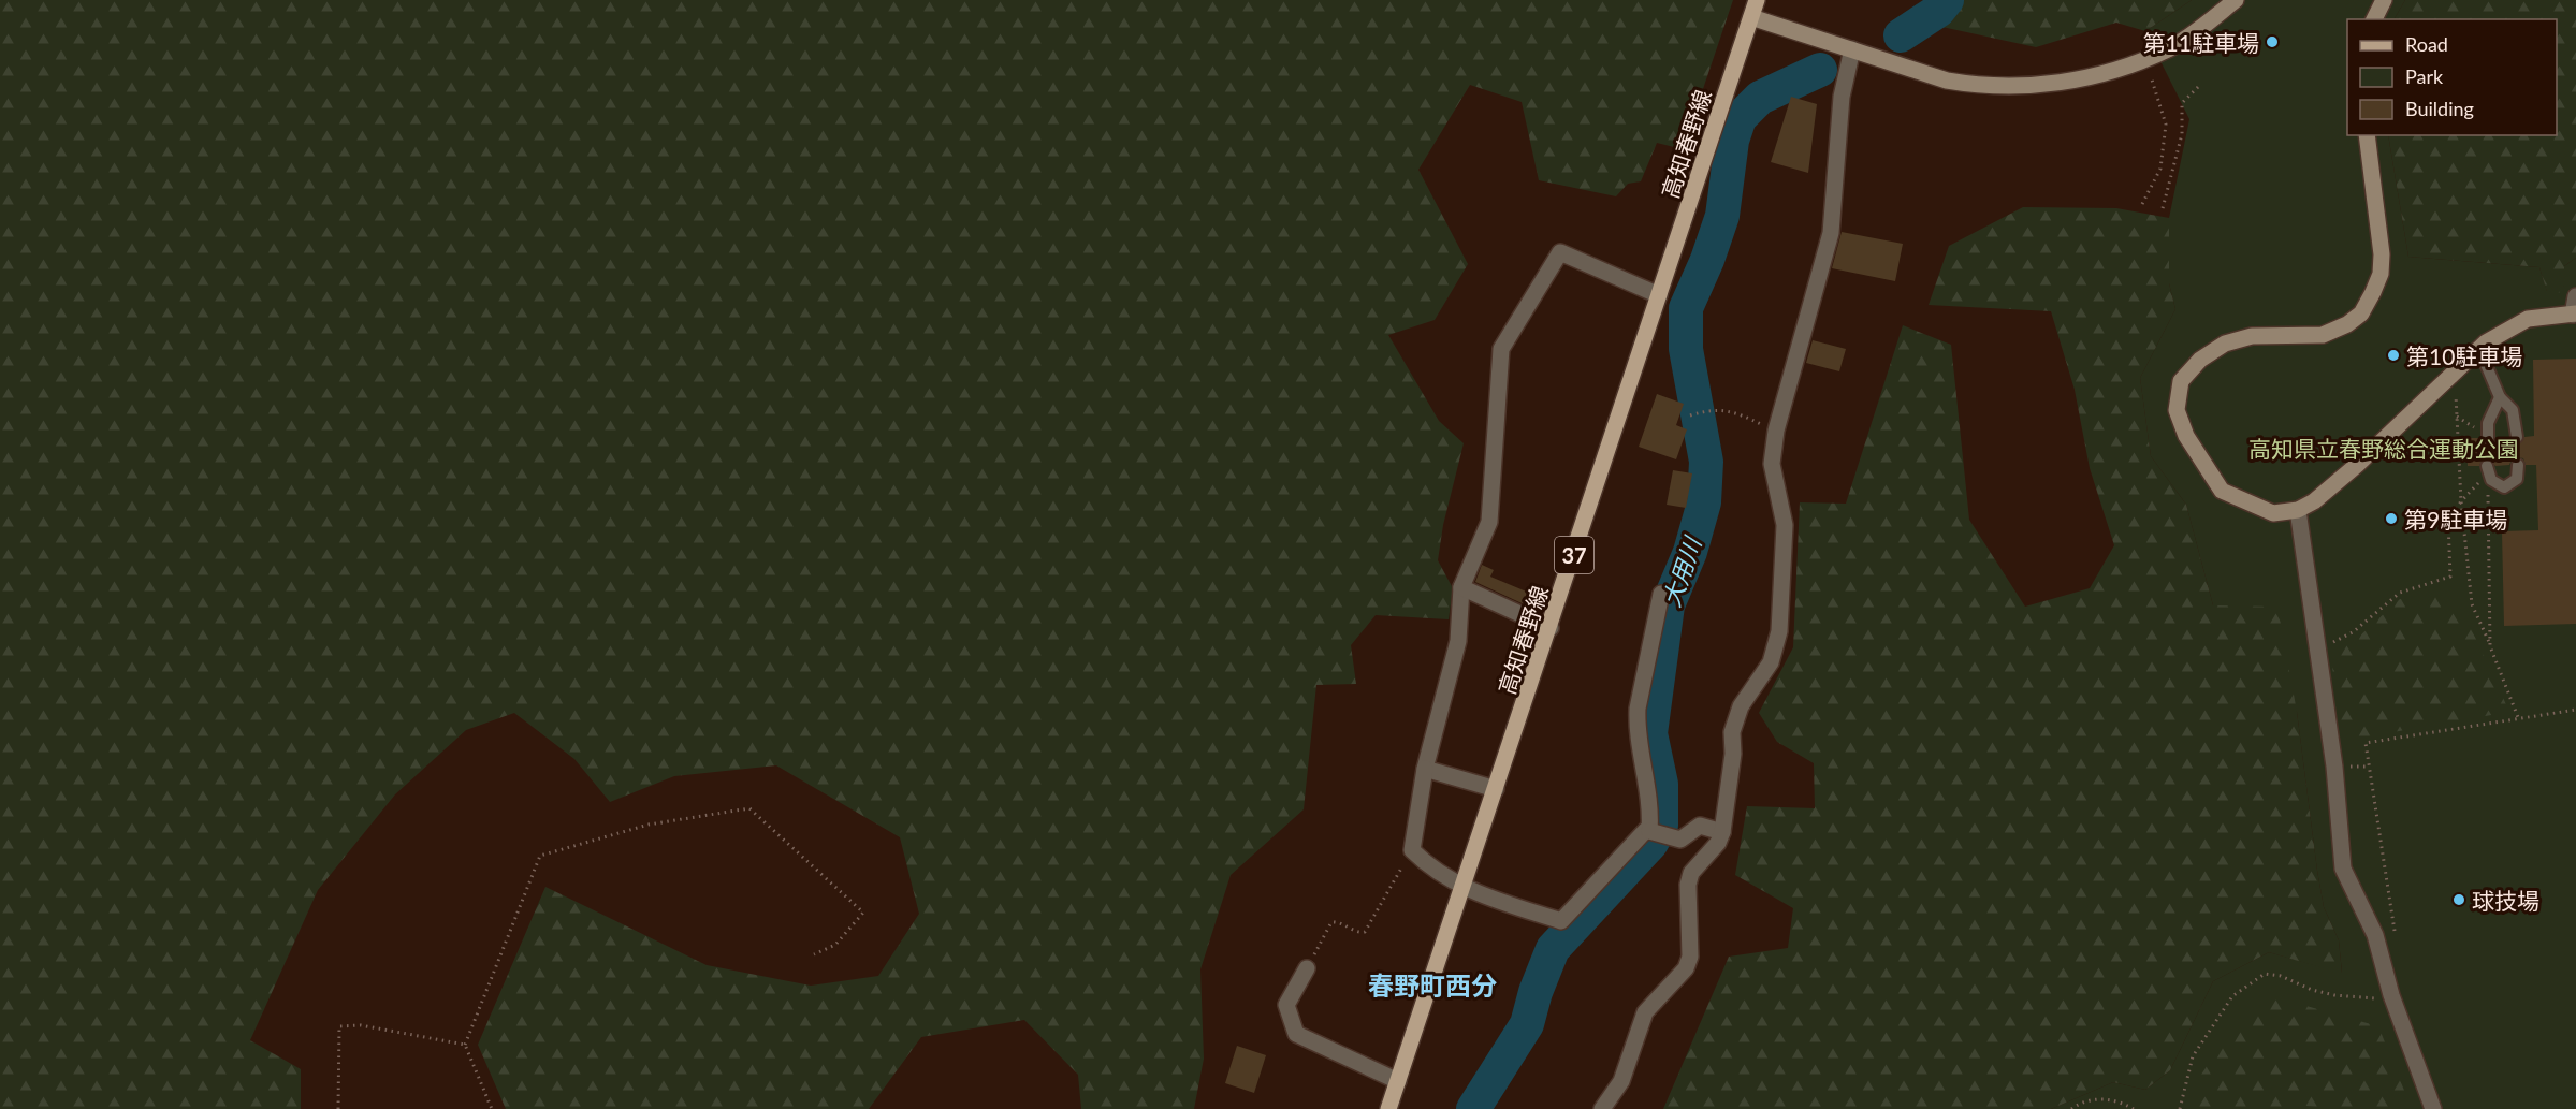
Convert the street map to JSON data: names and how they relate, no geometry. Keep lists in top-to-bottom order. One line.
{"streets":{"main road":["高知春野線","37"]},"districts":["春野町西分"],"water":["大用川"],"parks":["高知県立春野総合運動公園"],"places":["第11駐車場","第10駐車場","第9駐車場","球技場"],"legend":["Road","Park","Building"]}
